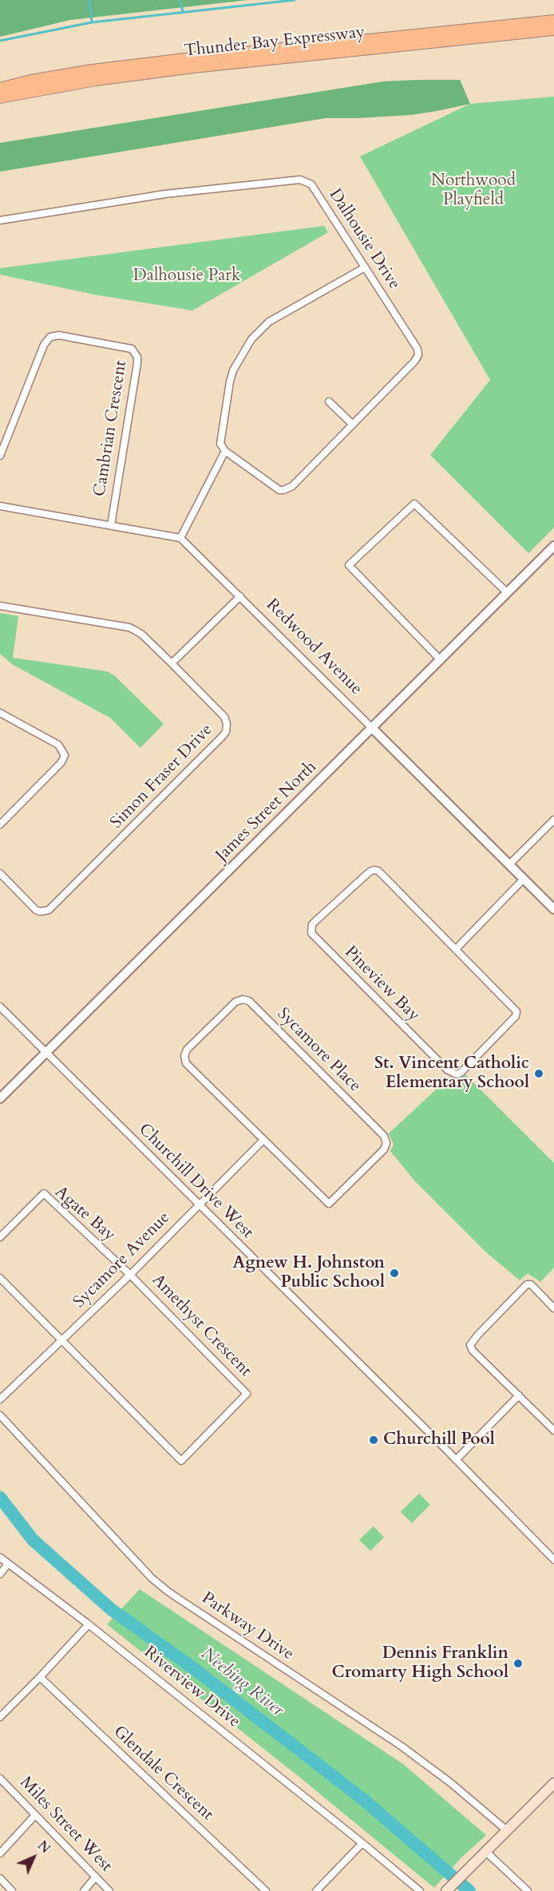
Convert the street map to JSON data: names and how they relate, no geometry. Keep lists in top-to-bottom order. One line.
{"streets":{"highway":["Thunder Bay Expressway"],"street":["Dalhousie Drive","Cambrian Crescent","Redwood Avenue","Simon Fraser Drive","James Street North","Pineview Bay","Sycamore Place","Churchill Drive West","Agate Bay","Sycamore Avenue","Amethyst Crescent","Parkway Drive","Riverview Drive","Glendale Crescent","Miles Street West"]},"crossings":[["Redwood Avenue","James Street North"],["James Street North","Churchill Drive West"],["Sycamore Place","Sycamore Avenue"],["Churchill Drive West","Sycamore Avenue"],["Agate Bay","Sycamore Avenue"],["Agate Bay","Amethyst Crescent"],["Sycamore Avenue","Amethyst Crescent"]],"water":["Neebing River"],"parks":["Northwood Playfield","Dalhousie Park"],"places":["St. Vincent Catholic Elementary School","Agnew H. Johnston Public School","Churchill Pool","Dennis Franklin Cromarty High School"],"north":"top right"}
